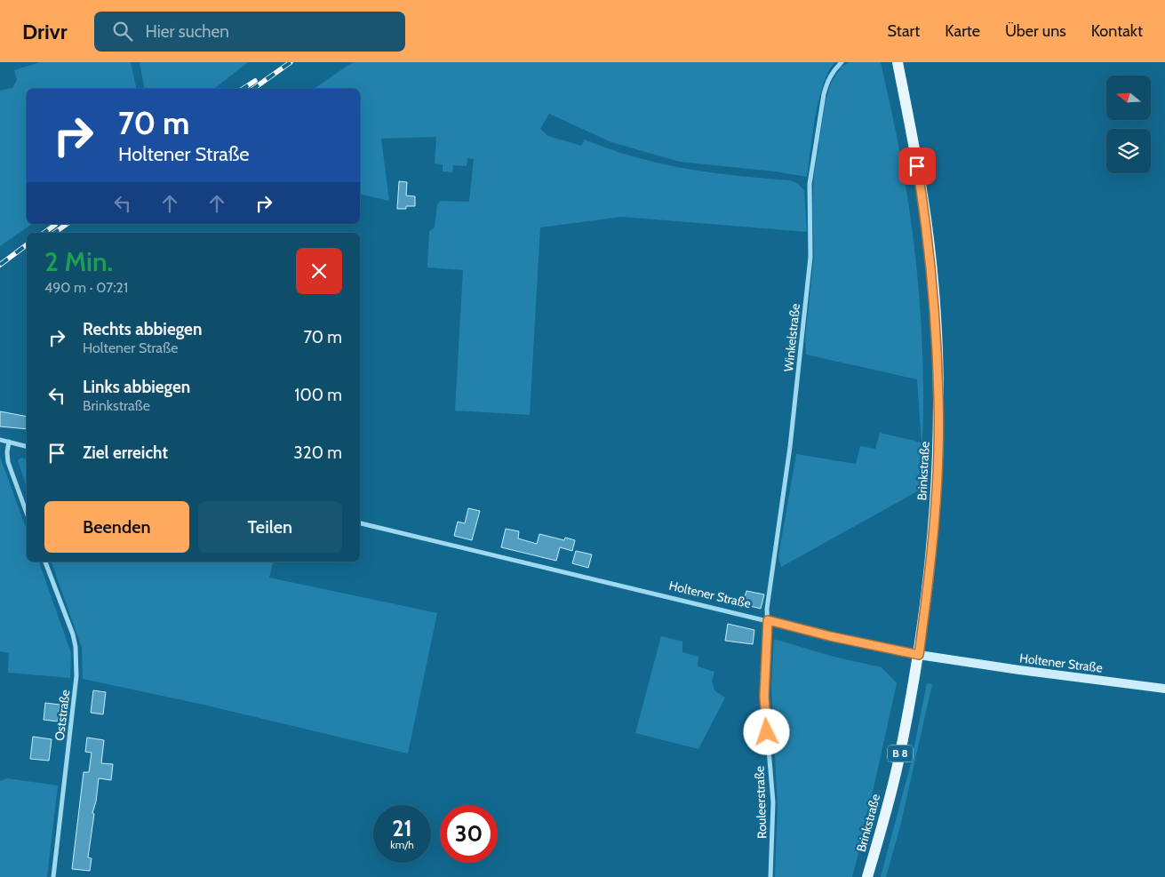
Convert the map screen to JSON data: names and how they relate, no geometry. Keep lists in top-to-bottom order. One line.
{"streets":{"main road":["Brinkstraße","Holtener Straße","B 8"],"street":["Winkelstraße","Oststraße","Rouleerstraße"]},"crossings":[["Winkelstraße","Holtener Straße"],["Winkelstraße","Rouleerstraße"],["Brinkstraße","Holtener Straße"],["Holtener Straße","Rouleerstraße"]],"north":"left","page":{"header":"Drivr","search":"Hier suchen","nav":["Start","Karte","Über uns","Kontakt"],"turn":["70 m","Holtener Straße"],"heading":["2 Min.","490 m · 07:21"],"list":[{"name":"Rechts abbiegen","note":"Holtener Straße","value":"70 m"},{"name":"Links abbiegen","note":"Brinkstraße","value":"100 m"},{"name":"Ziel erreicht","value":"320 m"}],"buttons":["Beenden","Teilen"],"speed":"21 km/h","limit":"30"}}
